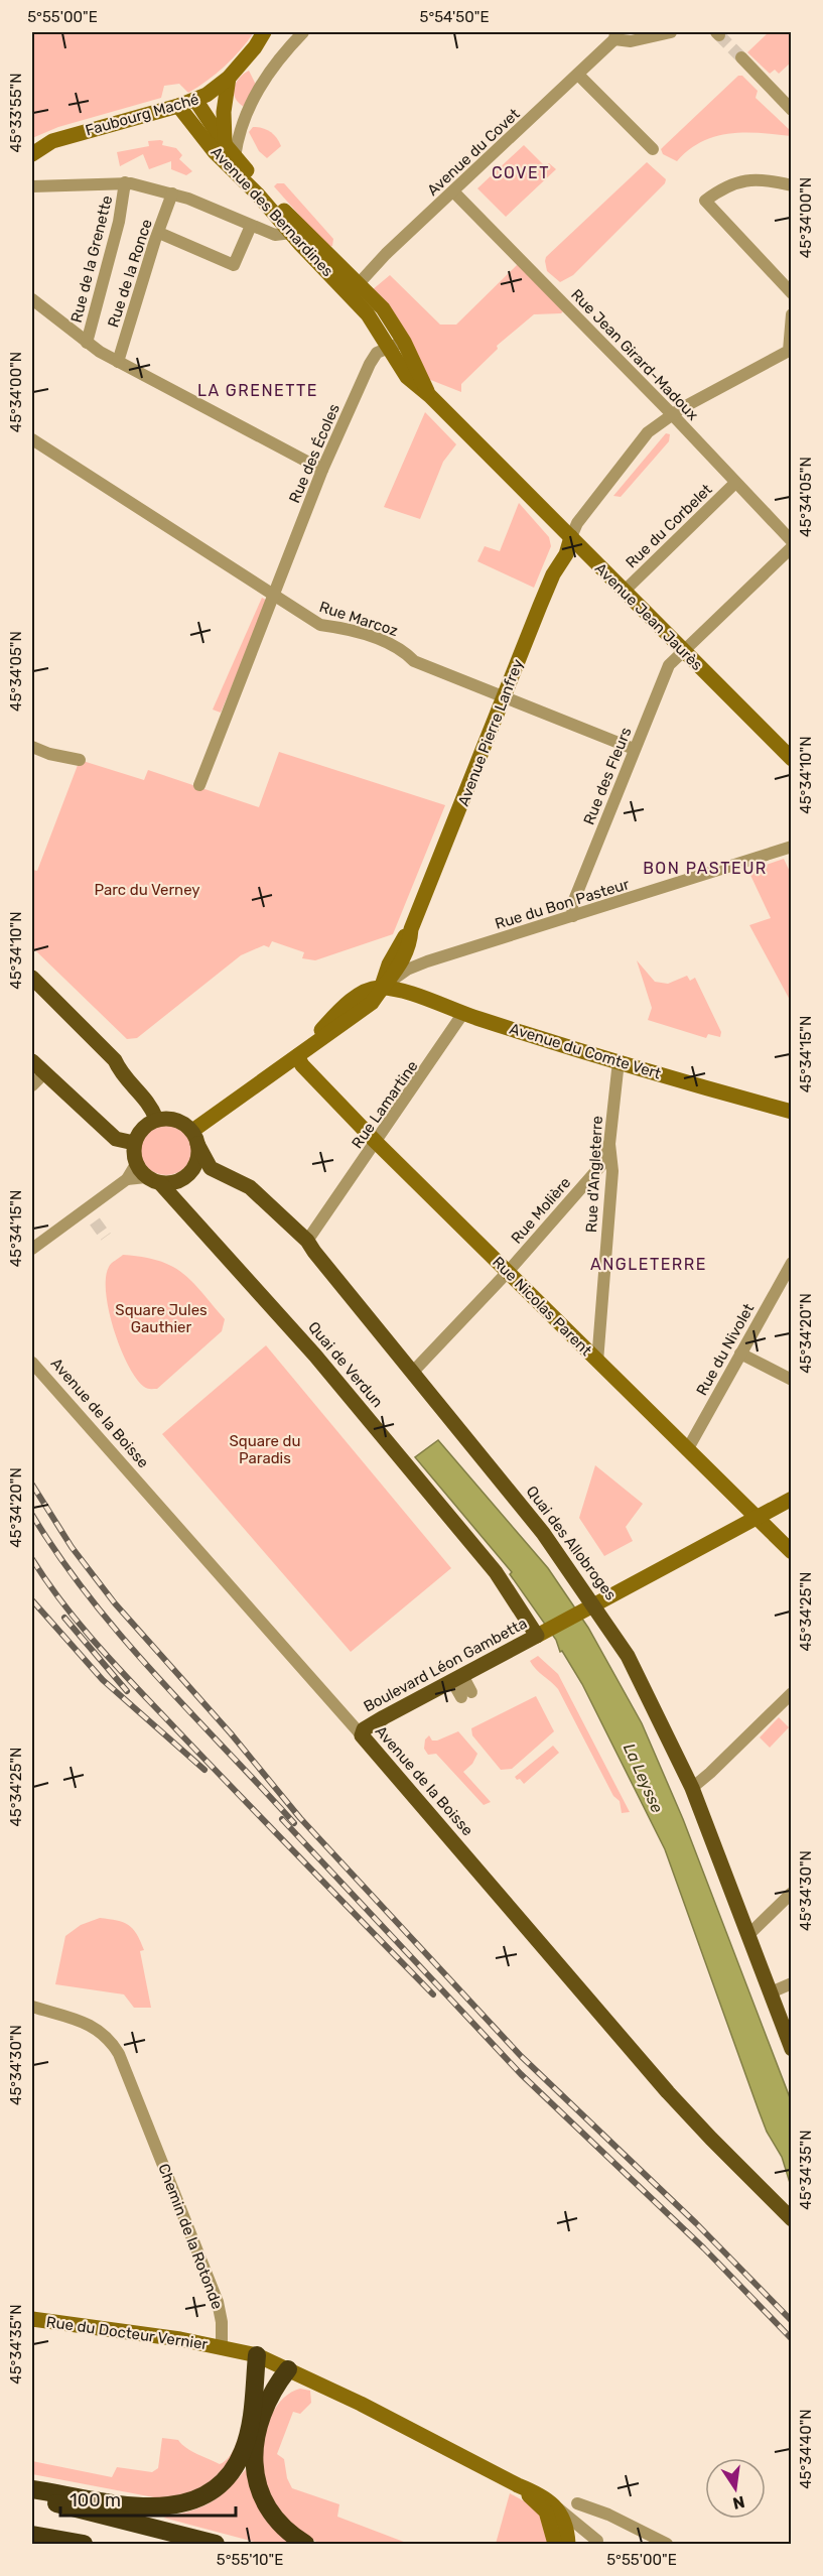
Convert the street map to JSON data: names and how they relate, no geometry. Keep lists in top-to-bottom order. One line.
{"streets":{"main road":["Faubourg Maché","Avenue des Bernardines","Avenue Jean Jaurès","Avenue Pierre Lanfrey","Avenue du Comte Vert","Rue Nicolas Parent","Quai de Verdun","Avenue de la Boisse","Quai des Allobroges","Boulevard Léon Gambetta","Rue du Docteur Vernier"],"street":["Avenue du Covet","Rue de la Grenette","Rue de la Ronce","Rue Jean Girard-Madoux","Rue des Écoles","Rue du Corbelet","Rue Marcoz","Rue des Fleurs","Rue du Bon Pasteur","Rue Lamartine","Rue d'Angleterre","Rue Molière","Rue du Nivolet","Chemin de la Rotonde"]},"crossings":[["Faubourg Maché","Avenue des Bernardines"],["Avenue du Covet","Avenue des Bernardines"],["Avenue du Covet","Rue Jean Girard-Madoux"],["Avenue des Bernardines","Rue des Écoles"],["Avenue des Bernardines","Avenue Jean Jaurès"],["Rue Jean Girard-Madoux","Rue du Corbelet"],["Rue des Écoles","Avenue Jean Jaurès"],["Rue des Écoles","Rue Marcoz"],["Rue du Corbelet","Avenue Jean Jaurès"],["Avenue Jean Jaurès","Avenue Pierre Lanfrey"],["Avenue Jean Jaurès","Rue des Fleurs"],["Rue Marcoz","Avenue Pierre Lanfrey"],["Rue Marcoz","Rue des Fleurs"],["Avenue Pierre Lanfrey","Rue du Bon Pasteur"],["Avenue Pierre Lanfrey","Avenue du Comte Vert"],["Rue des Fleurs","Rue du Bon Pasteur"],["Rue du Bon Pasteur","Avenue du Comte Vert"],["Avenue du Comte Vert","Rue Lamartine"],["Avenue du Comte Vert","Rue d'Angleterre"],["Rue Lamartine","Rue Nicolas Parent"],["Rue Lamartine","Quai des Allobroges"],["Rue d'Angleterre","Rue Molière"],["Rue d'Angleterre","Rue Nicolas Parent"],["Rue Molière","Rue Nicolas Parent"],["Rue Molière","Quai des Allobroges"],["Rue Nicolas Parent","Rue du Nivolet"],["Quai de Verdun","Quai des Allobroges"],["Quai de Verdun","Boulevard Léon Gambetta"],["Avenue de la Boisse","Boulevard Léon Gambetta"],["Chemin de la Rotonde","Rue du Docteur Vernier"]],"districts":["COVET","LA GRENETTE","BON PASTEUR","ANGLETERRE"],"water":["La Leysse"],"parks":["Parc du Verney","Square Jules Gauthier","Square du Paradis"],"scale_bar":"100 m","north":"bottom","coordinates":["5°55'00\"E","5°54'50\"E","45°33'55\"N","45°34'00\"N","45°34'05\"N","45°34'10\"N","45°34'15\"N","45°34'20\"N","45°34'25\"N","45°34'30\"N","45°34'35\"N","45°34'40\"N","5°55'10\"E"]}
